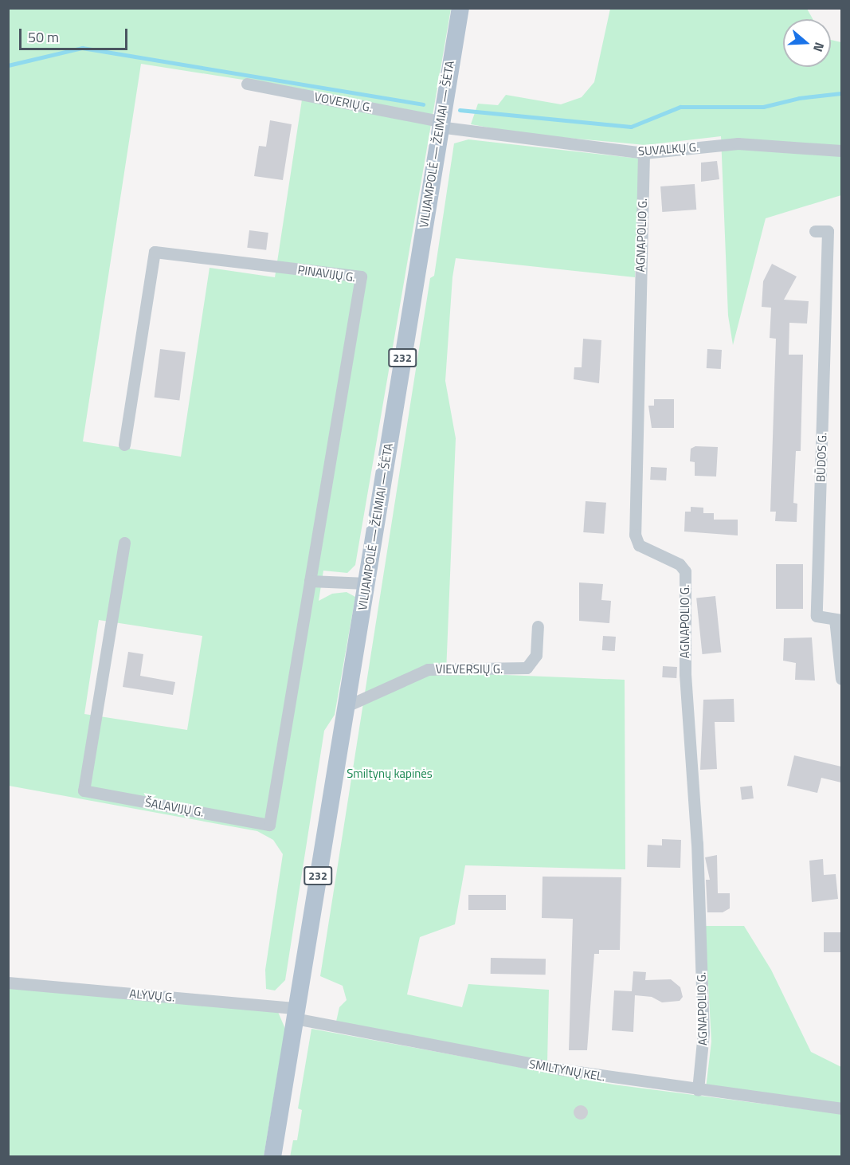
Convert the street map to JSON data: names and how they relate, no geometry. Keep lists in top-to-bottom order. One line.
{"streets":{"main road":["VILIJAMPOLĖ — ŽEIMIAI — ŠĖTA","232"],"street":["VOVERIŲ G.","SUVALKŲ G.","AGNAPOLIO G.","PINAVIJŲ G.","BŪDOS G.","VIEVERSIŲ G.","ŠALAVIJŲ G.","ALYVŲ G.","SMILTYNŲ KEL."]},"crossings":[["VOVERIŲ G.","VILIJAMPOLĖ — ŽEIMIAI — ŠĖTA"],["VOVERIŲ G.","SUVALKŲ G."],["VILIJAMPOLĖ — ŽEIMIAI — ŠĖTA","SUVALKŲ G."],["VILIJAMPOLĖ — ŽEIMIAI — ŠĖTA","VIEVERSIŲ G."],["VILIJAMPOLĖ — ŽEIMIAI — ŠĖTA","ALYVŲ G."],["VILIJAMPOLĖ — ŽEIMIAI — ŠĖTA","SMILTYNŲ KEL."],["SUVALKŲ G.","AGNAPOLIO G."],["AGNAPOLIO G.","SMILTYNŲ KEL."],["PINAVIJŲ G.","ŠALAVIJŲ G."],["ALYVŲ G.","SMILTYNŲ KEL."]],"parks":["Smiltynų kapinės"],"scale_bar":"50 m","north":"right"}
